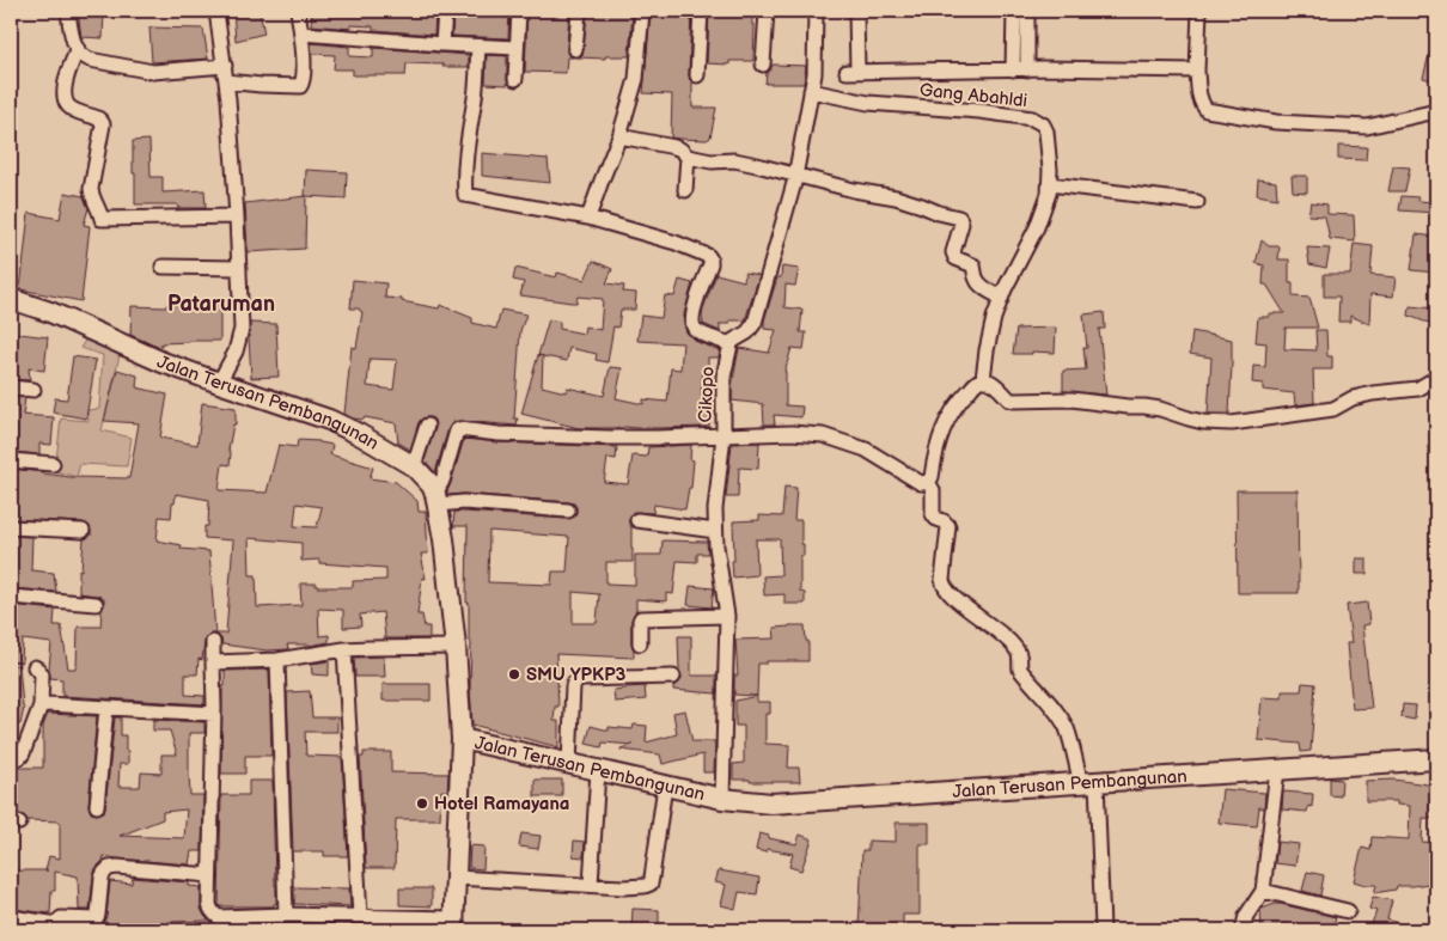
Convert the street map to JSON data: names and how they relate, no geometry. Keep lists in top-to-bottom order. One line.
{"streets":{"street":["Gang Abahldi","Cikopo","Jalan Terusan Pembangunan"]},"crossings":[["Gang Abahldi","Cikopo"],["Cikopo","Jalan Terusan Pembangunan"]],"districts":["Pataruman"],"places":["SMU YPKP3","Hotel Ramayana"]}
